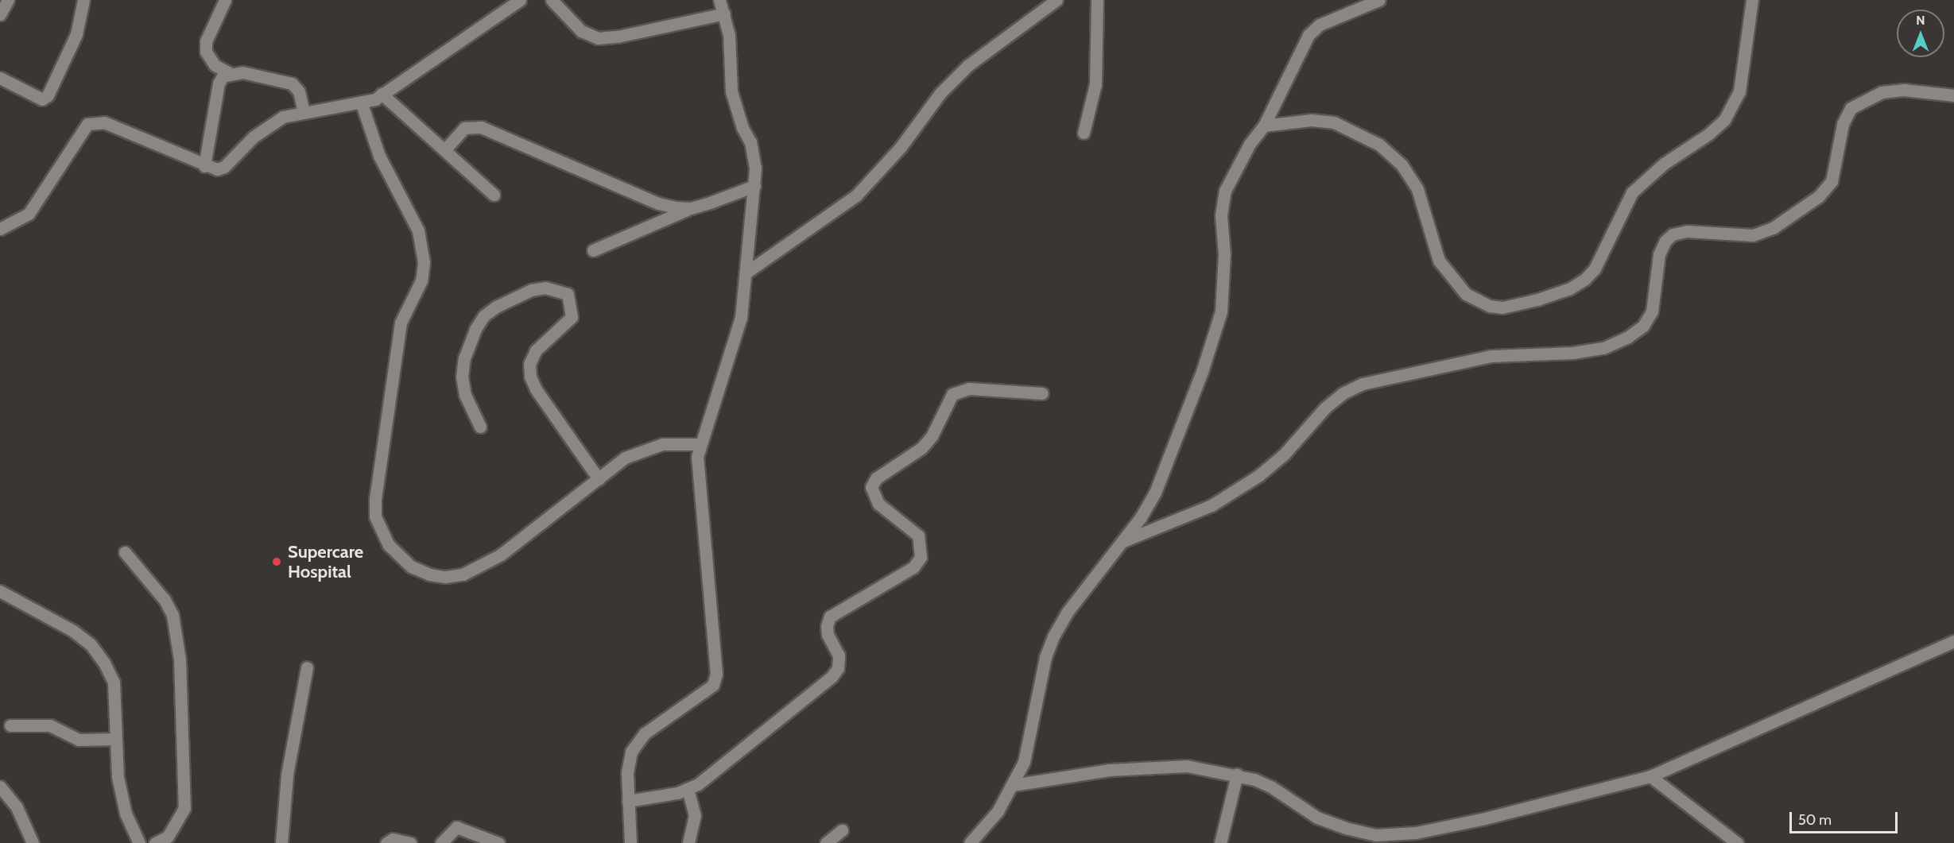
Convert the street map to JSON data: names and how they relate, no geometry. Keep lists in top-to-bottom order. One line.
{"places":["Supercare Hospital"],"scale_bar":"50 m","north":"top"}
